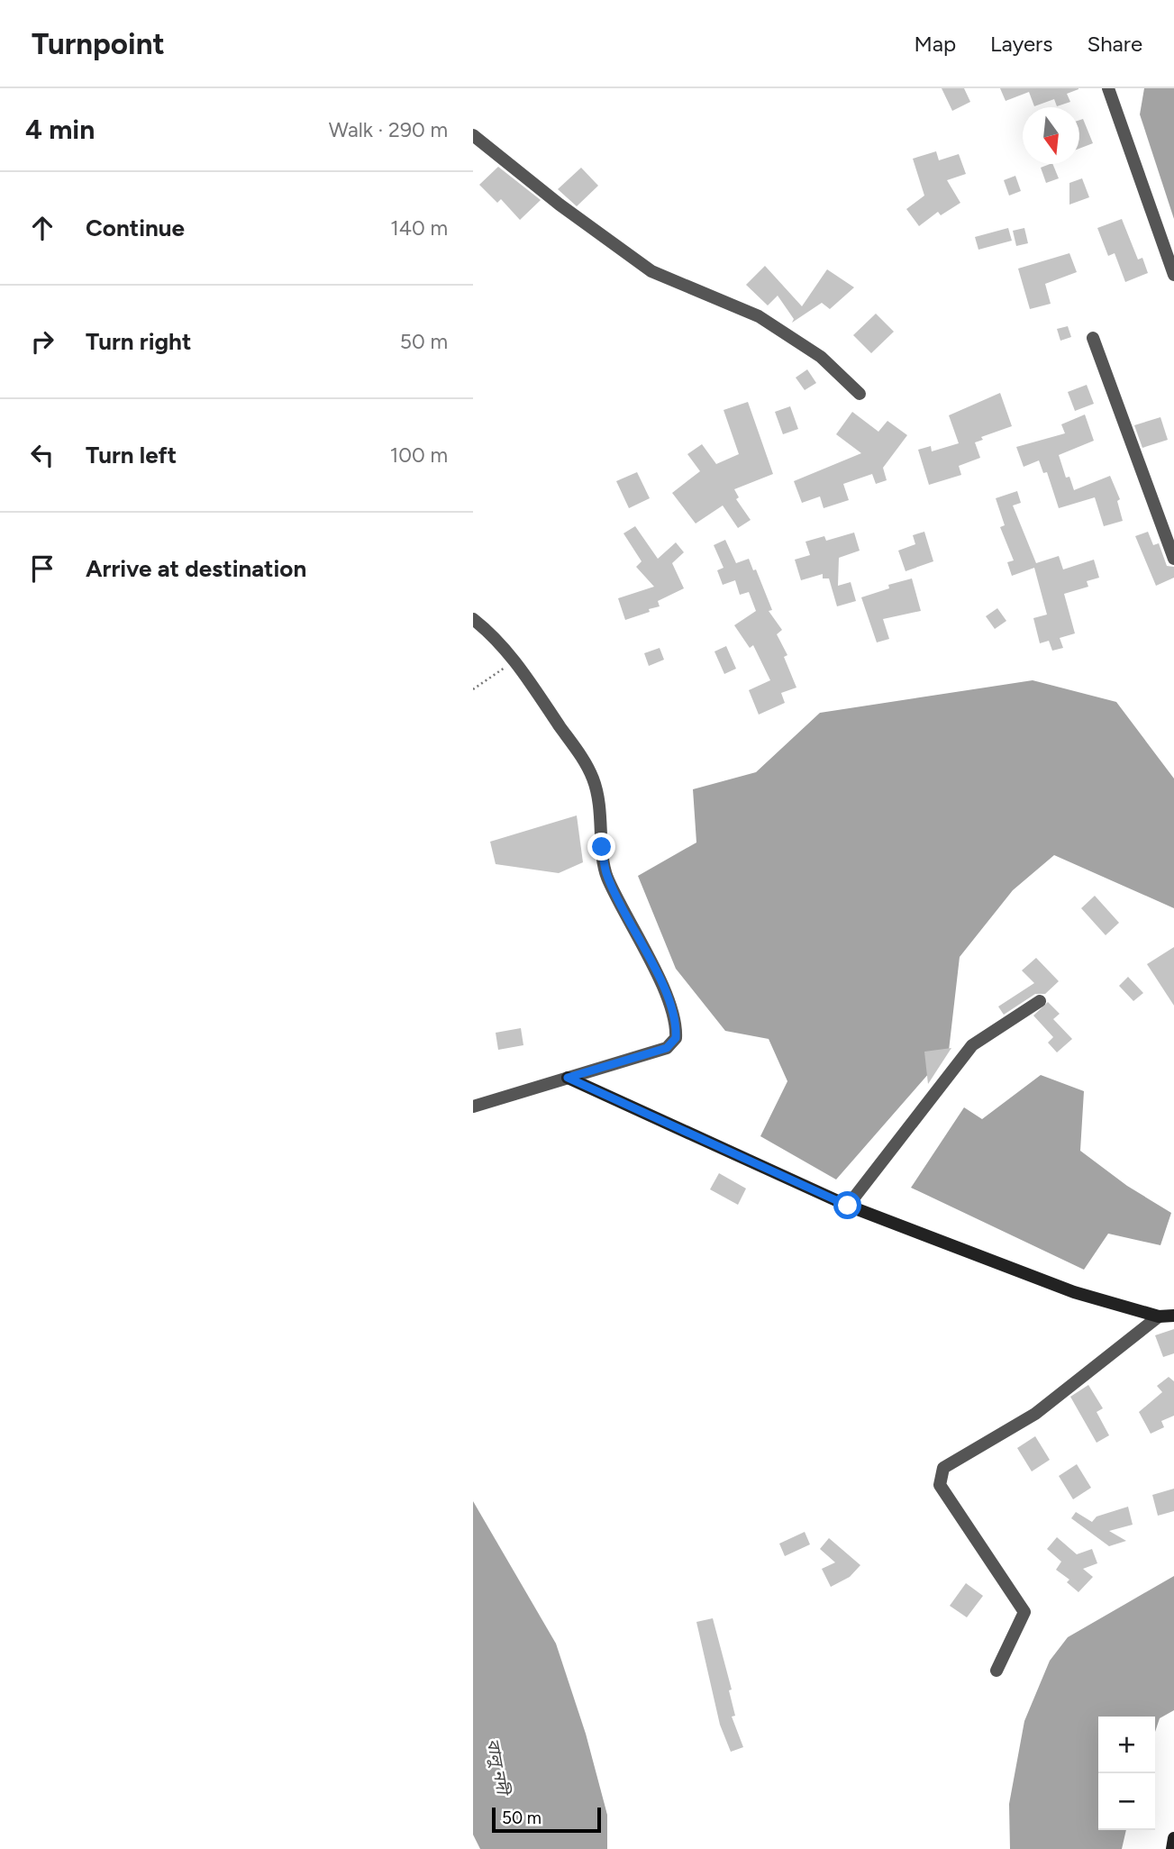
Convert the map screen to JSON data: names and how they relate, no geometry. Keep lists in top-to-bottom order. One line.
{"water":["বালু নদী"],"scale_bar":"50 m","north":"bottom","page":{"header":"Turnpoint","nav":["Map","Layers","Share"],"heading":["4 min","Walk · 290 m"],"list":[["Continue","140 m"],["Turn right","50 m"],["Turn left","100 m"],"Arrive at destination"],"map_buttons":["+","−"],"scale":"50 m"}}
